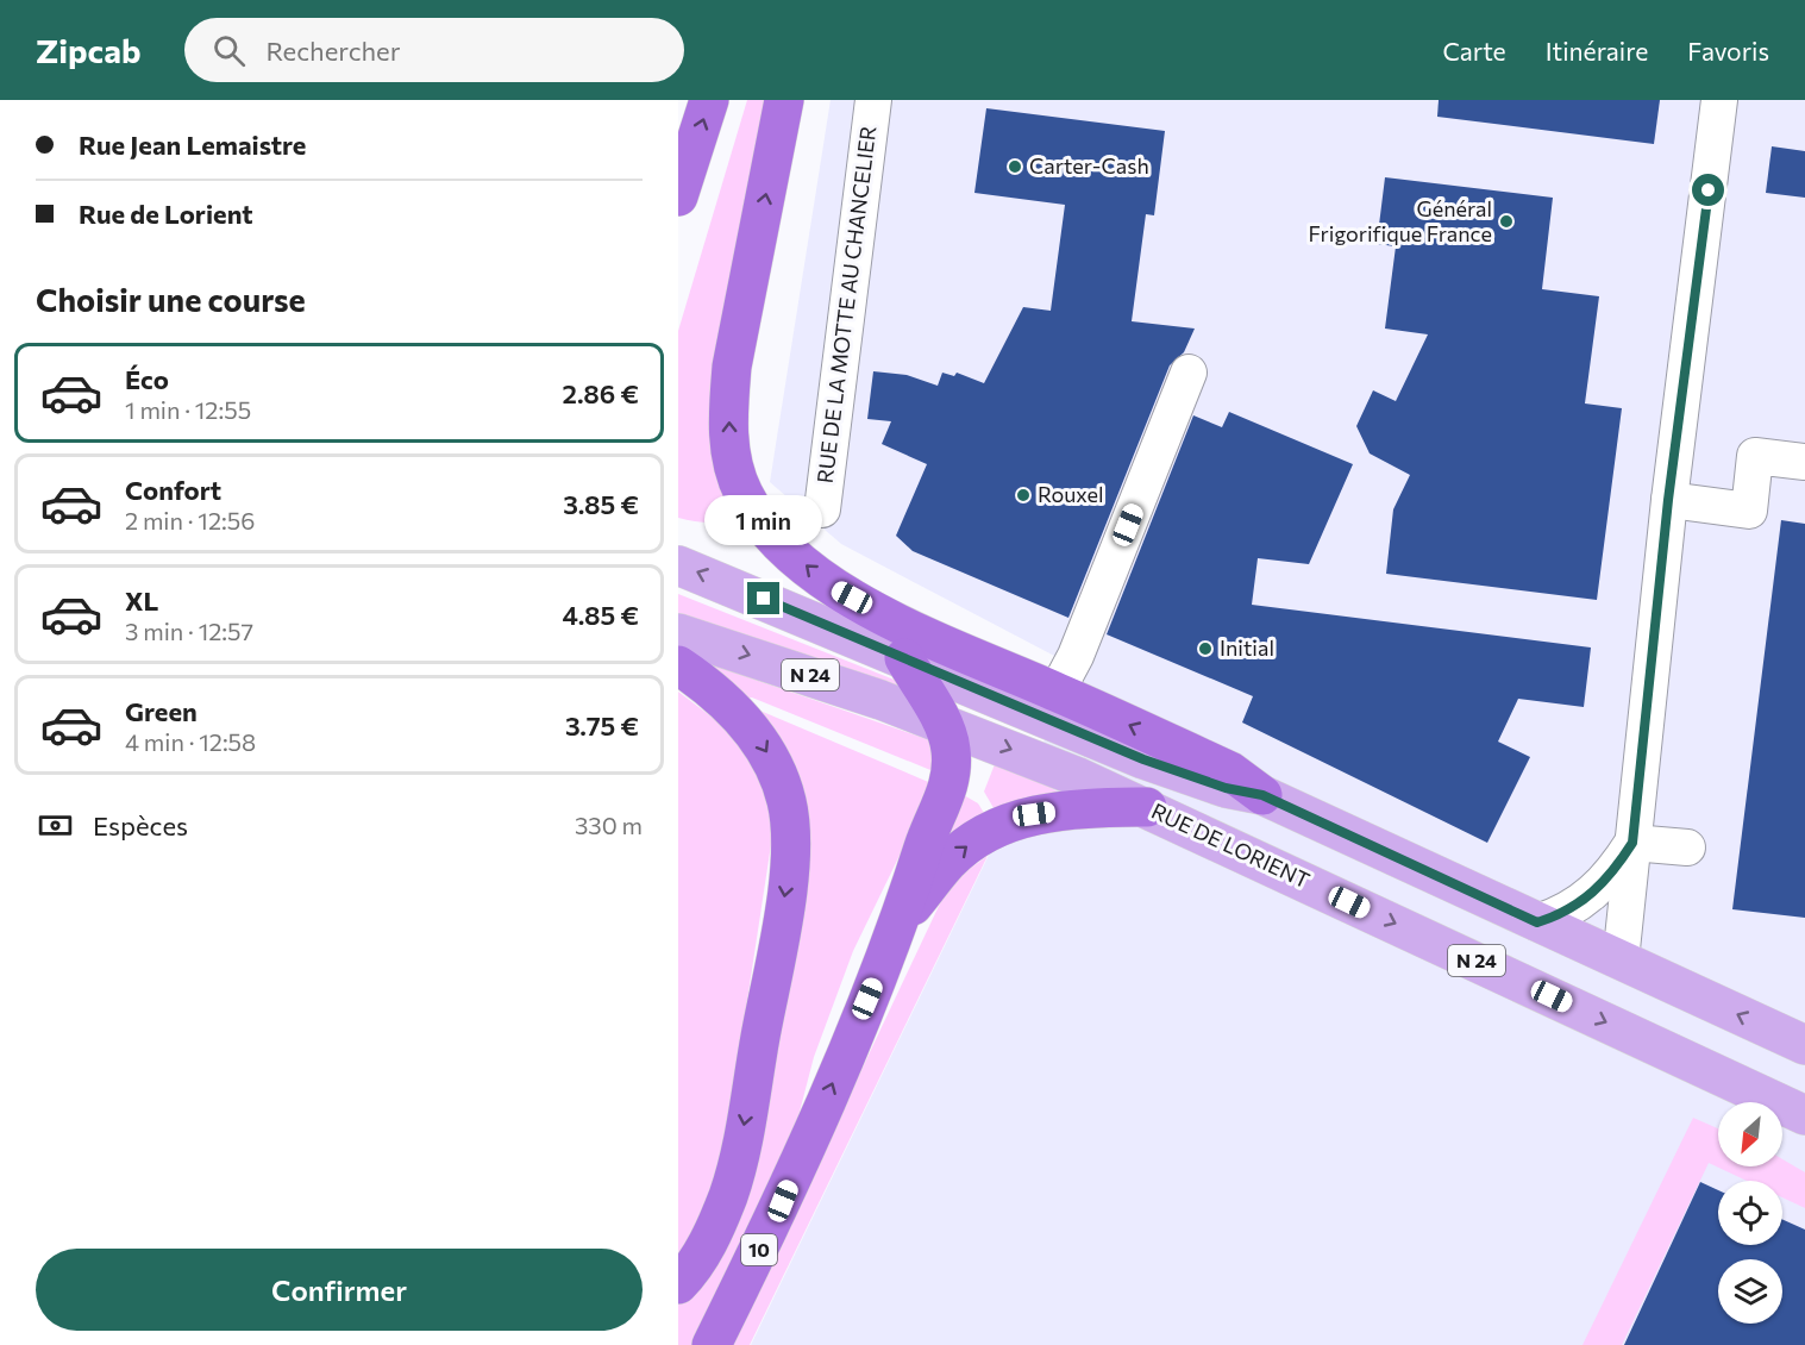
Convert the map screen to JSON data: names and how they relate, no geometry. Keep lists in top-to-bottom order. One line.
{"streets":{"highway":["10"],"main road":["N 24","RUE DE LORIENT"],"street":["RUE DE LA MOTTE AU CHANCELIER"]},"crossings":[["RUE DE LORIENT","10"]],"places":["Carter-Cash","Général Frigorifique France","Rouxel","Initial"],"north":"bottom left","page":{"header":"Zipcab","search":"Rechercher","nav":["Carte","Itinéraire","Favoris"],"banner":["Rue Jean Lemaistre","Rue de Lorient"],"heading":"Choisir une course","list":[{"name":"Éco","note":"1 min · 12:55","value":"2.86 €"},{"name":"Confort","note":"2 min · 12:56","value":"3.85 €"},{"name":"XL","note":"3 min · 12:57","value":"4.85 €"},{"name":"Green","note":"4 min · 12:58","value":"3.75 €"}],"bubble":"1 min","pay":["Espèces","330 m"],"buttons":"Confirmer"}}
